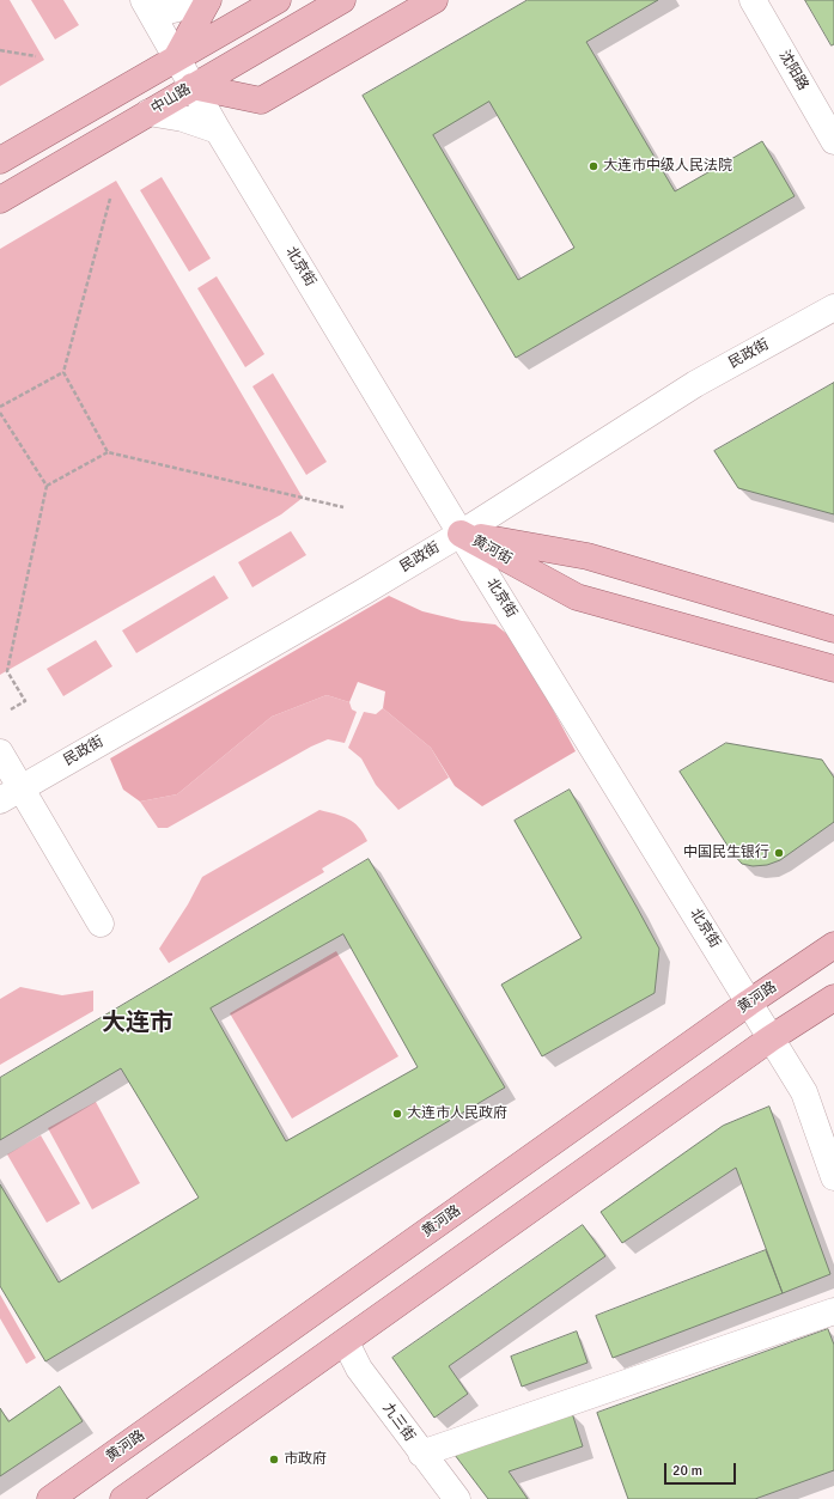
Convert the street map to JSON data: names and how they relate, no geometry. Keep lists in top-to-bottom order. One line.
{"streets":{"main road":["中山路","黄河街","黄河路"],"street":["沈阳路","北京街","民政街","九三街"]},"crossings":[["中山路","北京街"],["北京街","民政街"],["北京街","黄河街"],["北京街","黄河路"],["民政街","黄河街"]],"districts":["大连市"],"places":["大连市中级人民法院","中国民生银行","大连市人民政府","市政府"],"scale_bar":"20 m"}
